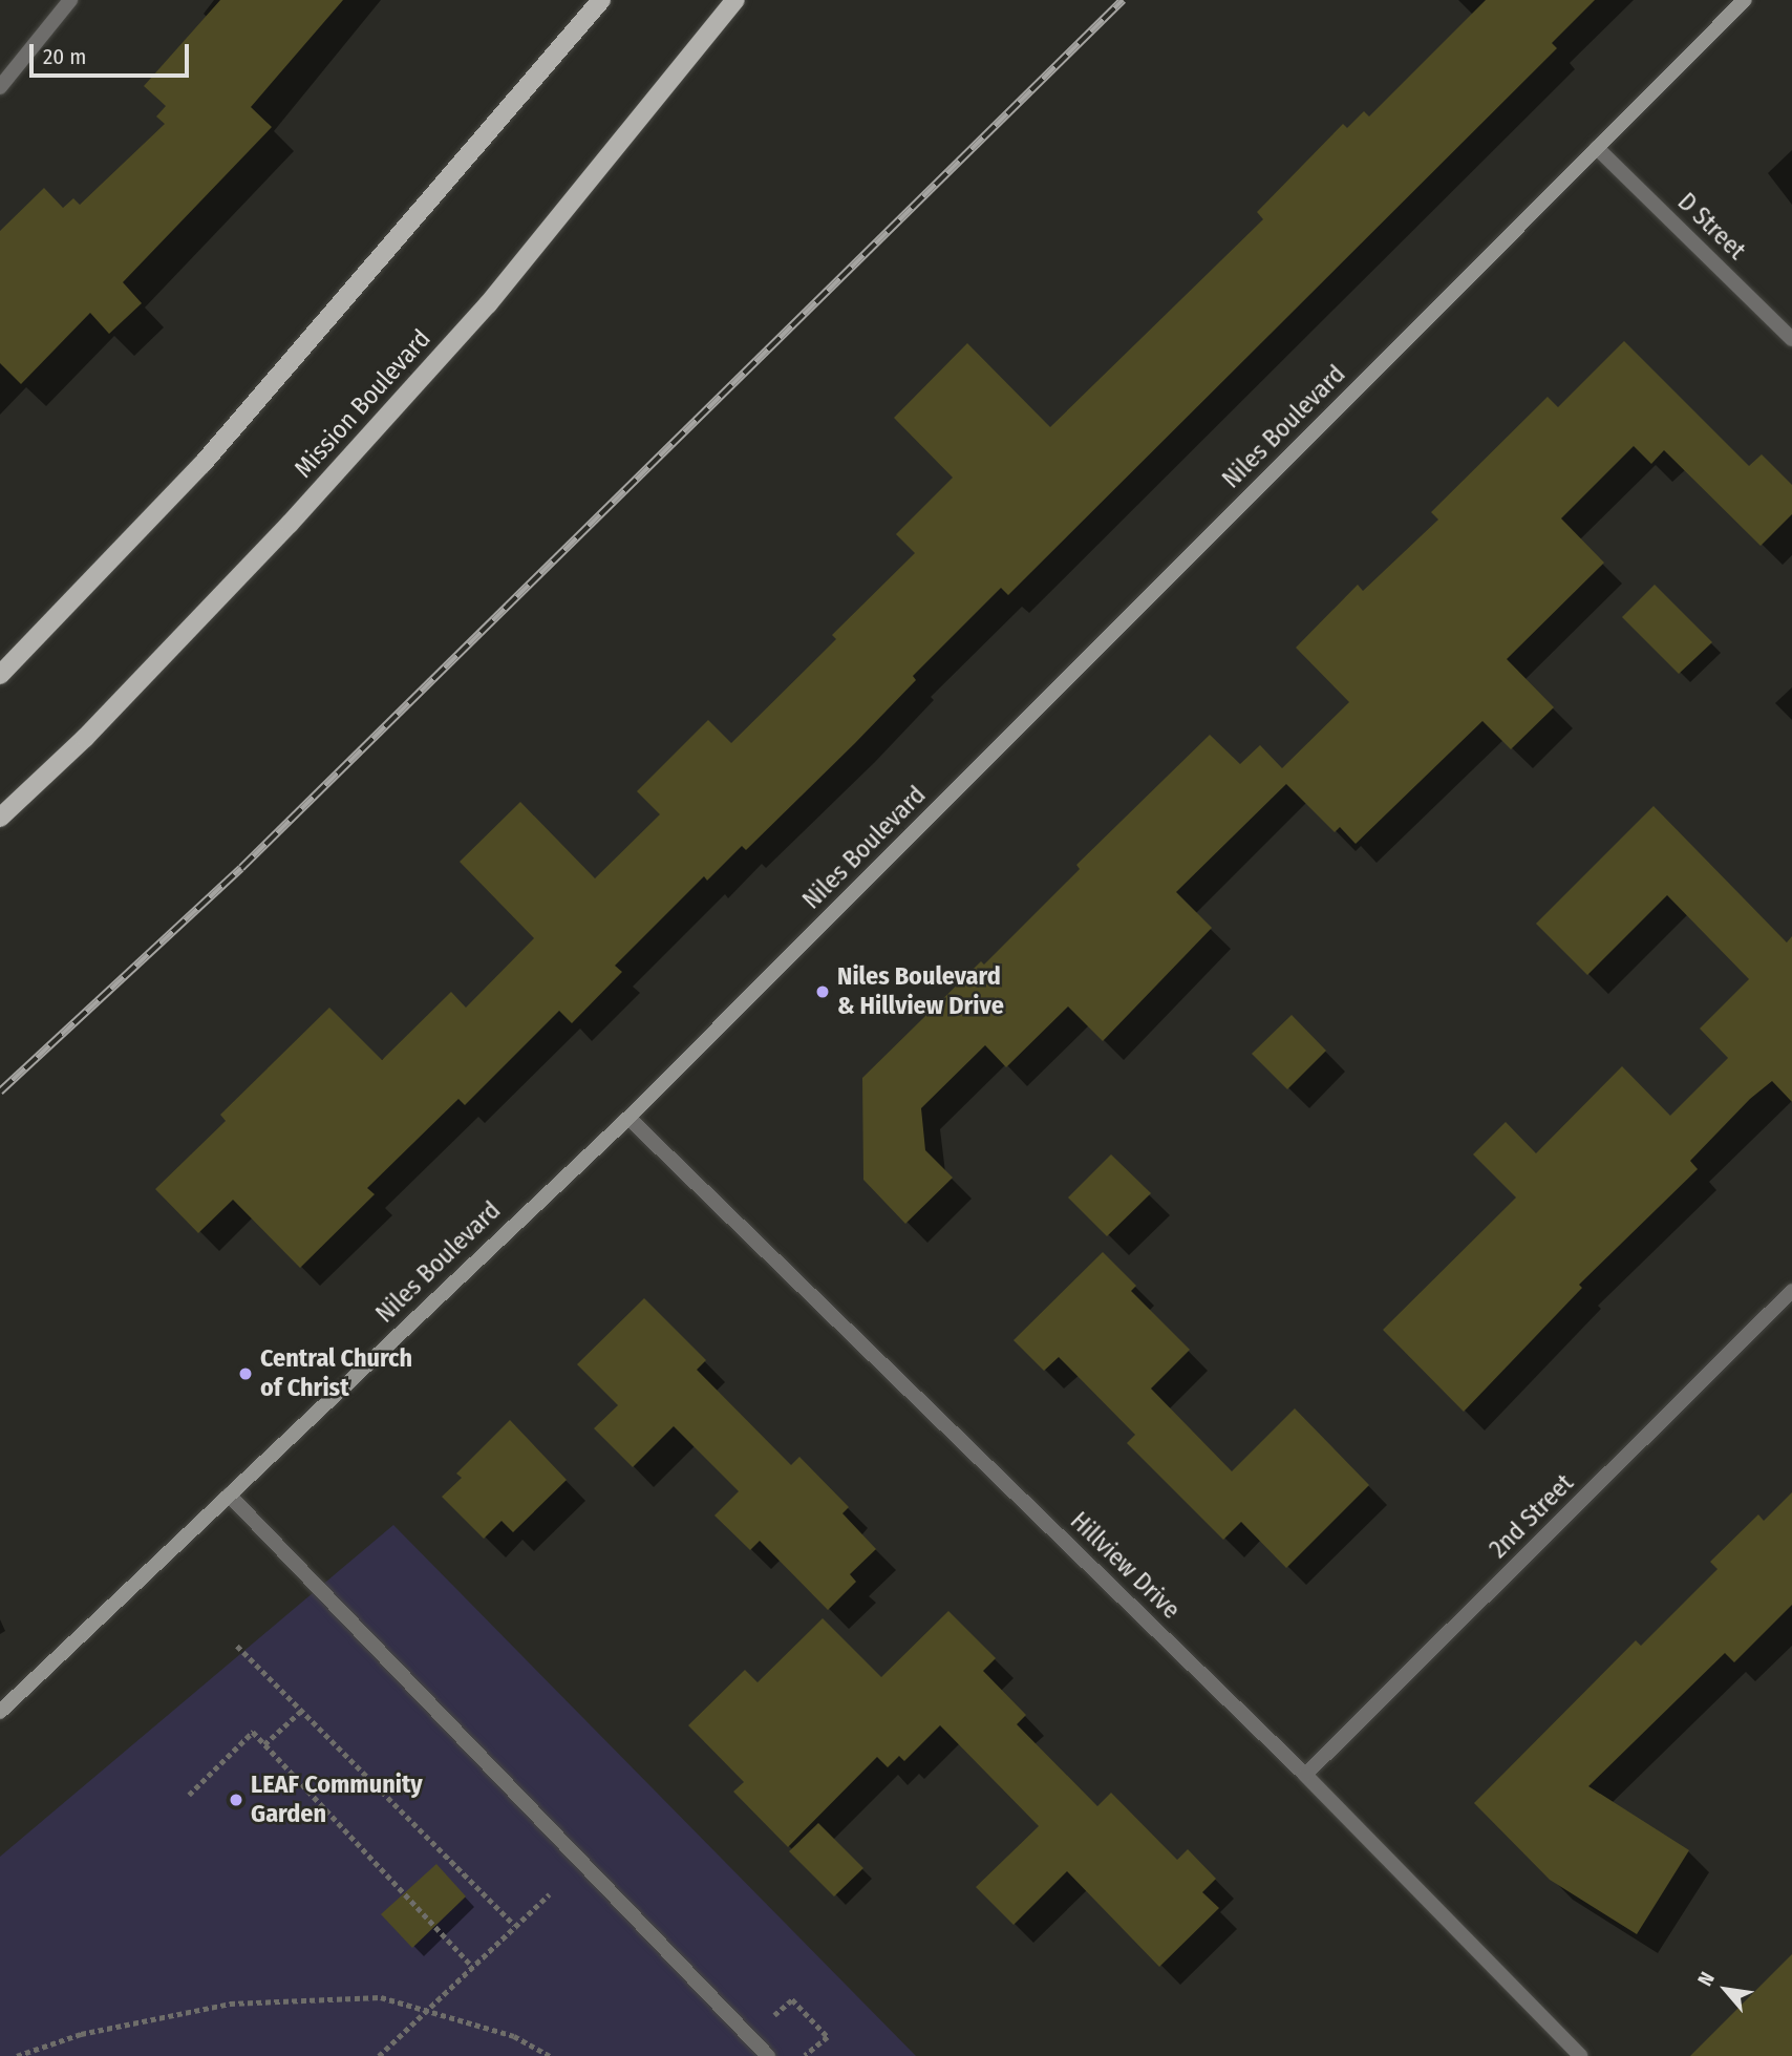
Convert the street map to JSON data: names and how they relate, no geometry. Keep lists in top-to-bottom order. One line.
{"streets":{"main road":["Mission Boulevard","Niles Boulevard"],"street":["D Street","2nd Street","Hillview Drive"]},"crossings":[["D Street","Niles Boulevard"],["Niles Boulevard","Hillview Drive"],["2nd Street","Hillview Drive"]],"places":["Niles Boulevard & Hillview Drive","Central Church of Christ","LEAF Community Garden"],"scale_bar":"20 m","north":"top left"}
